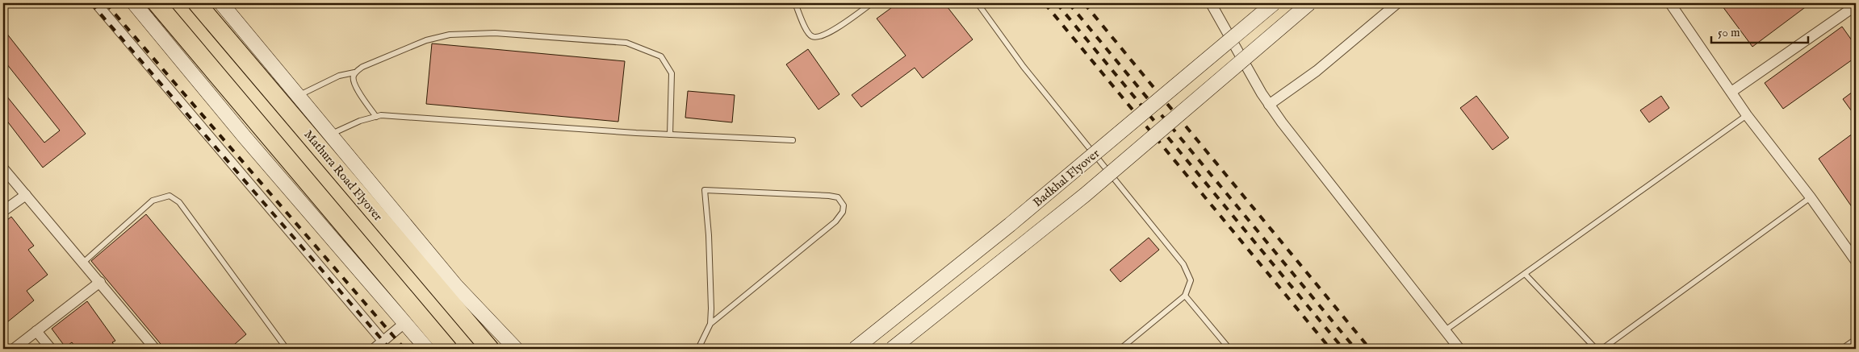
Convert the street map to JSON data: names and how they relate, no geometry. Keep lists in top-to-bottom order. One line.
{"streets":{"highway":["Mathura Road Flyover"],"main road":["Badkhal Flyover"]},"scale_bar":"50 m"}
